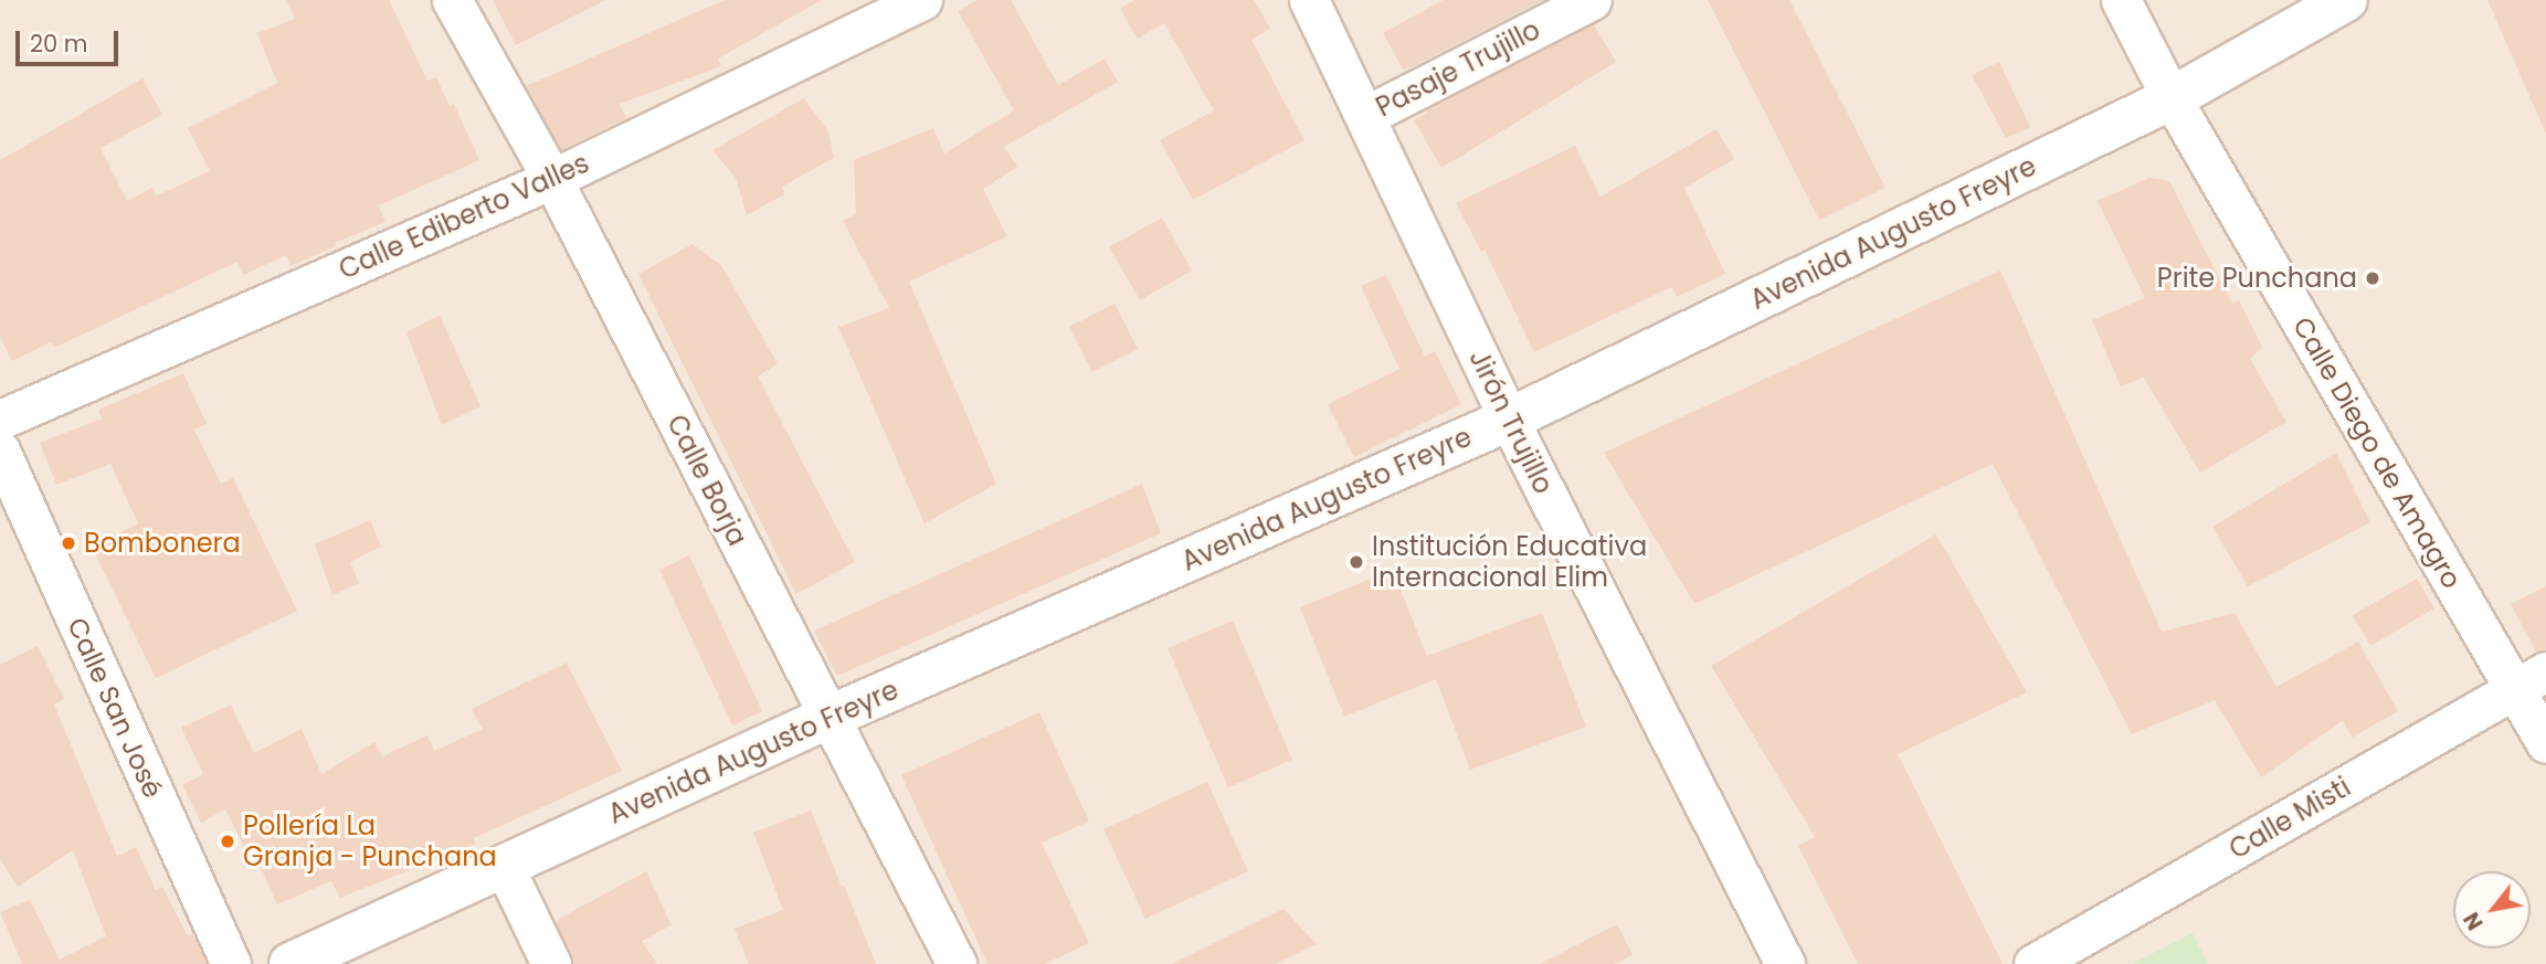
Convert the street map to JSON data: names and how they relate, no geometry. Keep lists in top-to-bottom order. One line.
{"streets":{"main road":["Avenida Augusto Freyre"],"street":["Pasaje Trujillo","Calle Ediberto Valles","Jirón Trujillo","Calle Diego de Amagro","Calle Borja","Calle San José","Calle Misti"]},"crossings":[["Pasaje Trujillo","Jirón Trujillo"],["Calle Ediberto Valles","Calle Borja"],["Avenida Augusto Freyre","Jirón Trujillo"],["Avenida Augusto Freyre","Calle Diego de Amagro"],["Avenida Augusto Freyre","Calle Borja"],["Calle Diego de Amagro","Calle Misti"]],"places":["Prite Punchana","Bombonera","Institución Educativa Internacional Elim","Pollería La Granja - Punchana"],"scale_bar":"20 m","north":"bottom left"}
